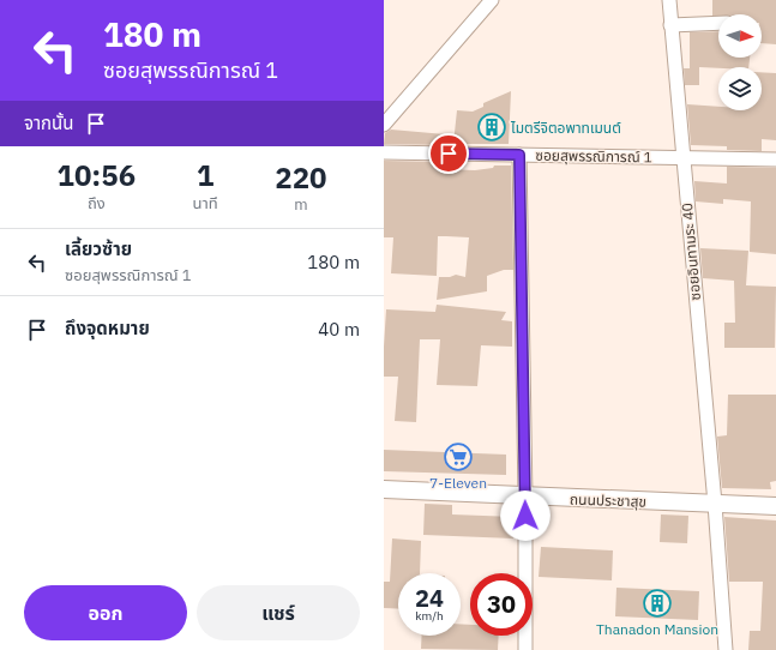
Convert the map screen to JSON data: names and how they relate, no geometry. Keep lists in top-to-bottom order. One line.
{"streets":{"street":["ซอยสุพรรณิการณ์ 1","ซอยอินทามระ 40","ถนนประชาสุข"]},"crossings":[["ซอยสุพรรณิการณ์ 1","ซอยอินทามระ 40"],["ซอยอินทามระ 40","ถนนประชาสุข"]],"places":{"building":["ไมตรีจิตอพาทเมนต์","Thanadon Mansion"],"supermarket":["7-Eleven"]},"north":"right","page":{"turn":["180 m","ซอยสุพรรณิการณ์ 1"],"then":"จากนั้น","eta":["10:56","ถึง","1","นาที","220","m"],"list":[{"name":"เลี้ยวซ้าย","note":"ซอยสุพรรณิการณ์ 1","value":"180 m"},{"name":"ถึงจุดหมาย","value":"40 m"}],"speed":"24 km/h","limit":"30","buttons":["ออก","แชร์"]}}
